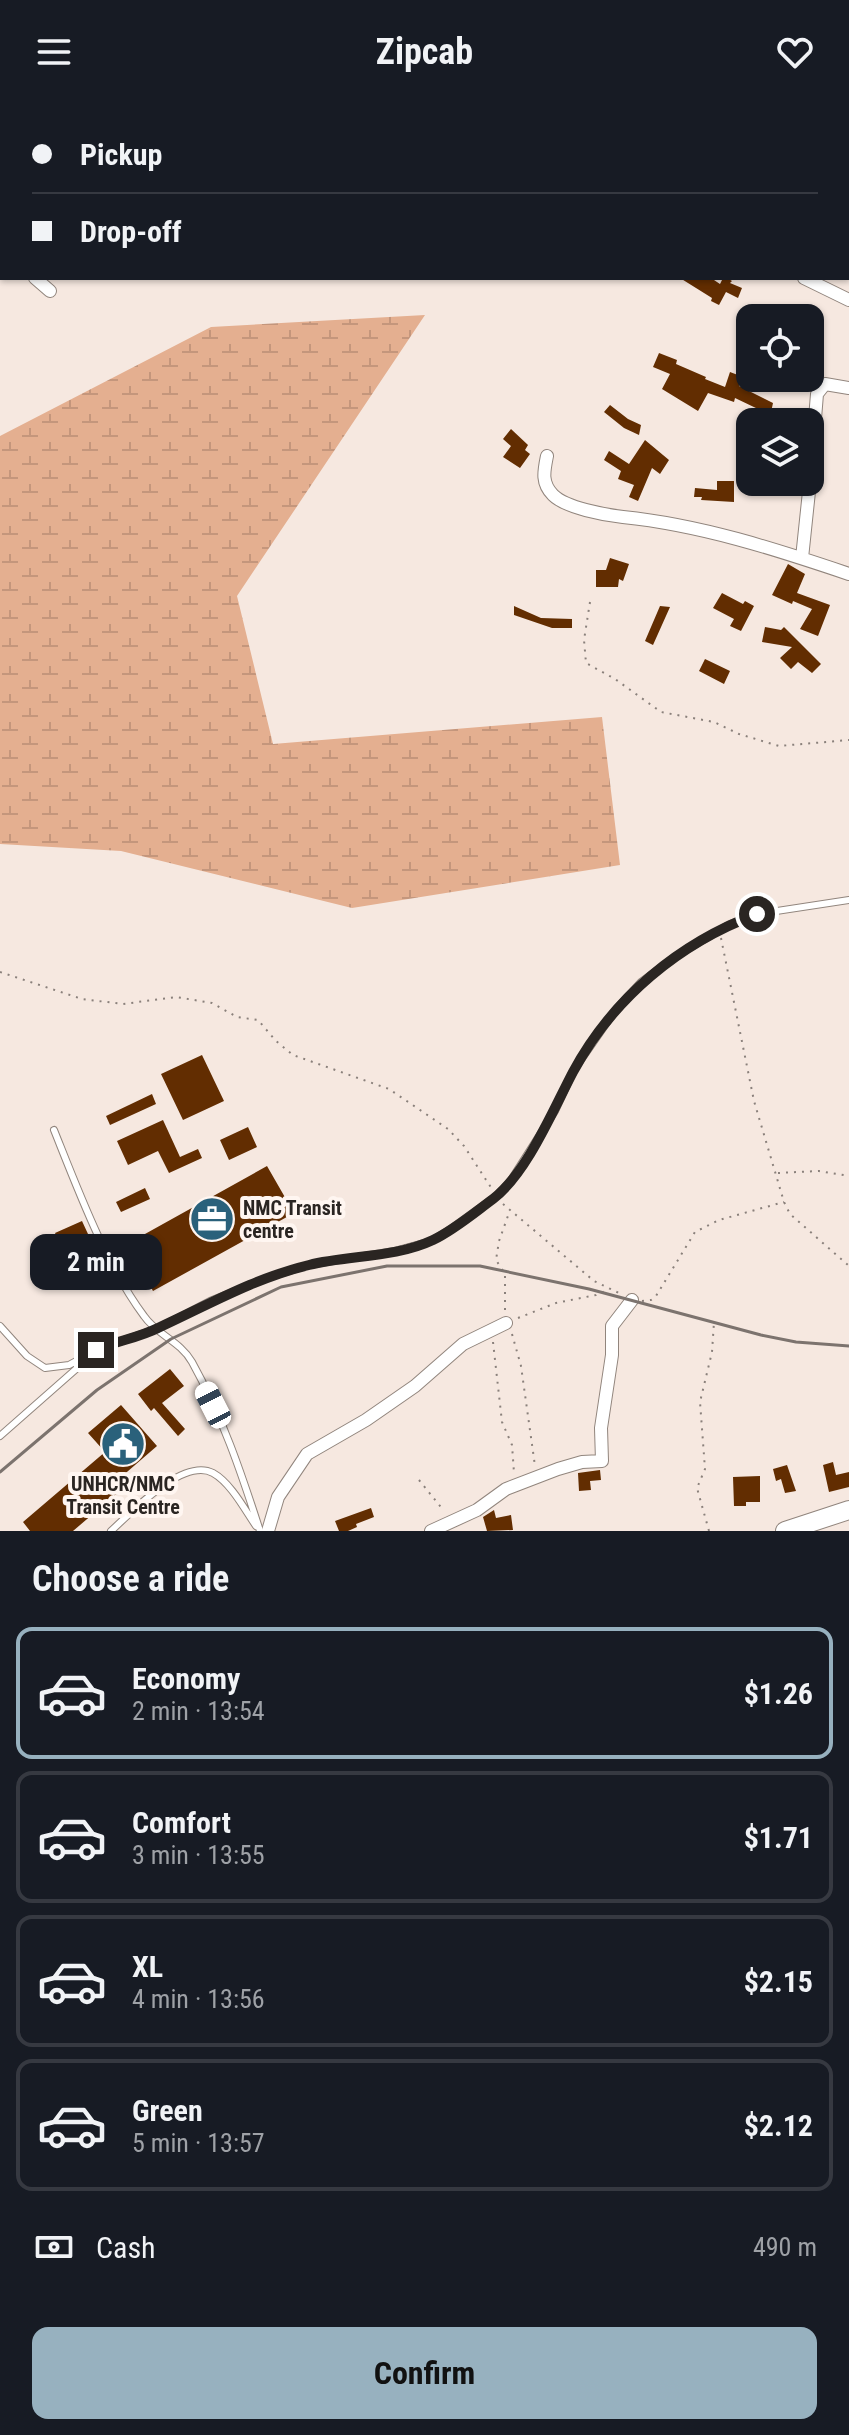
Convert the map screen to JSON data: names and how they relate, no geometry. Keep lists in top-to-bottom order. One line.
{"places":{"office":["NMC Transit centre"],"public building":["UNHCR/NMC Transit Centre"]},"page":{"header":"Zipcab","banner":["Pickup","Drop-off"],"bubble":"2 min","heading":"Choose a ride","list":[{"name":"Economy","note":"2 min · 13:54","value":"$1.26"},{"name":"Comfort","note":"3 min · 13:55","value":"$1.71"},{"name":"XL","note":"4 min · 13:56","value":"$2.15"},{"name":"Green","note":"5 min · 13:57","value":"$2.12"}],"pay":["Cash","490 m"],"buttons":"Confirm"}}
